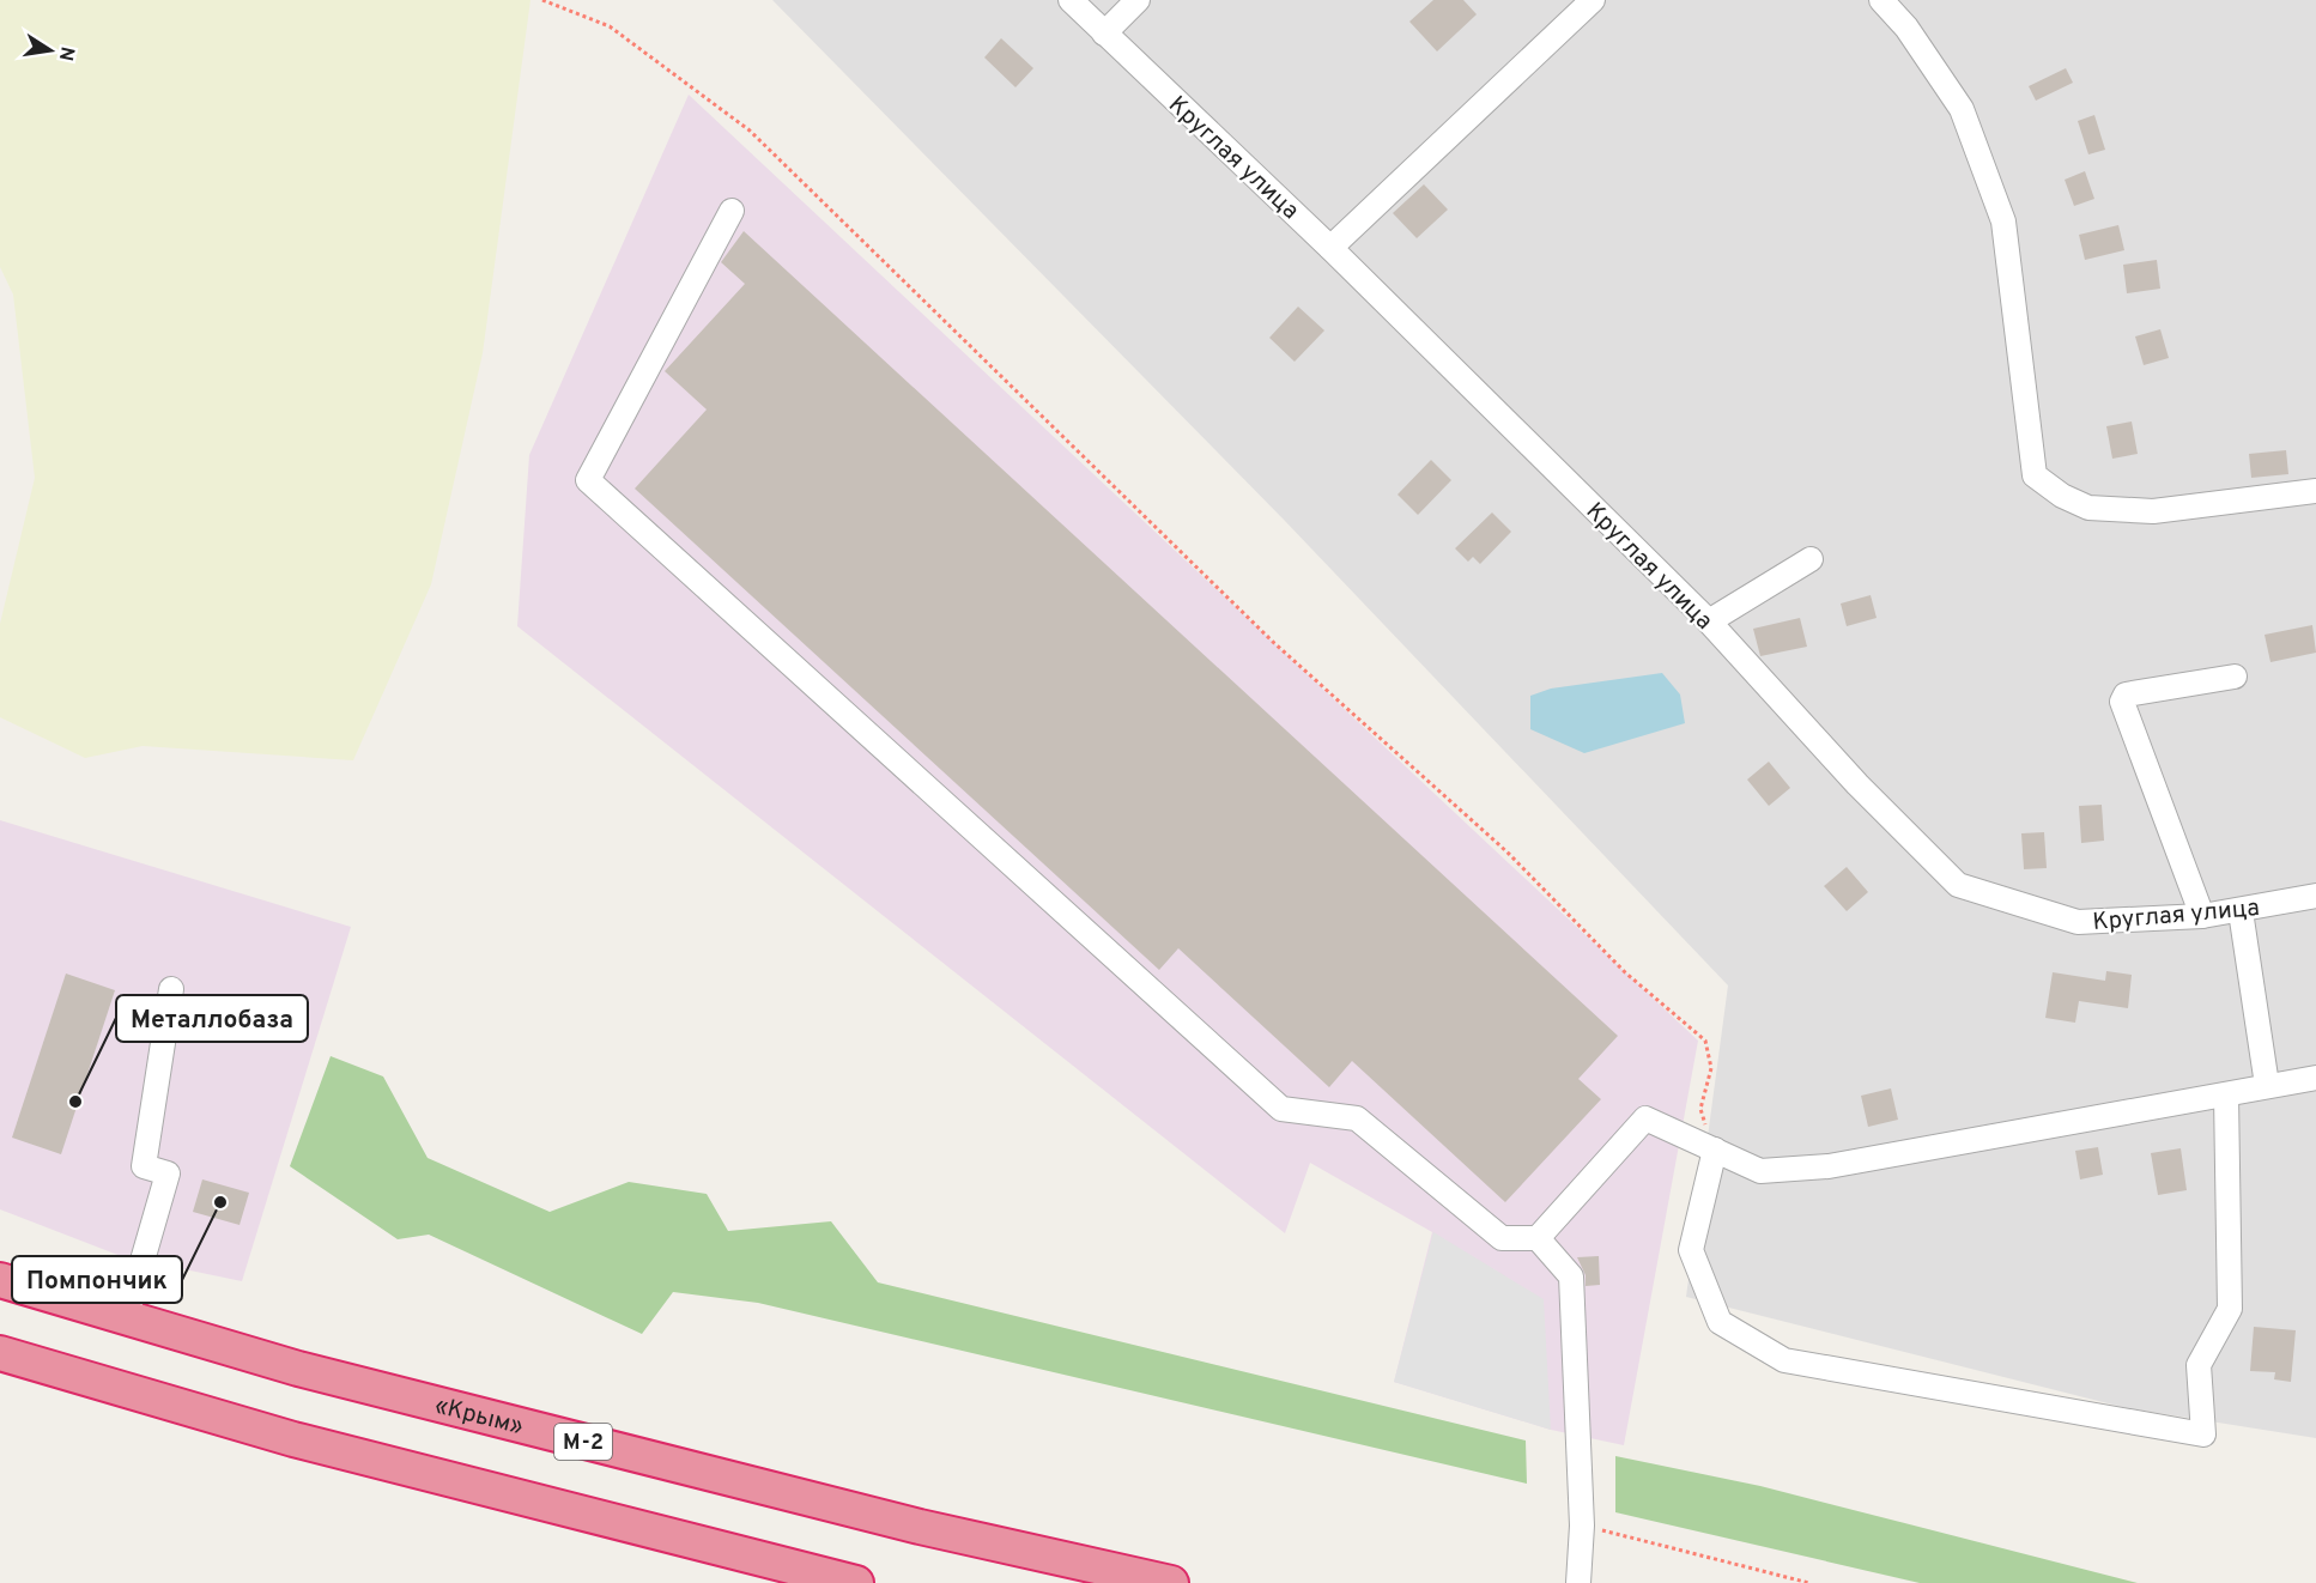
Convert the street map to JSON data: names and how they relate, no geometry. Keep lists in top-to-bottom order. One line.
{"streets":{"highway":["«Крым»","М-2"],"street":["Круглая улица"]},"places":["Металлобаза","Помпончик"],"north":"right"}
